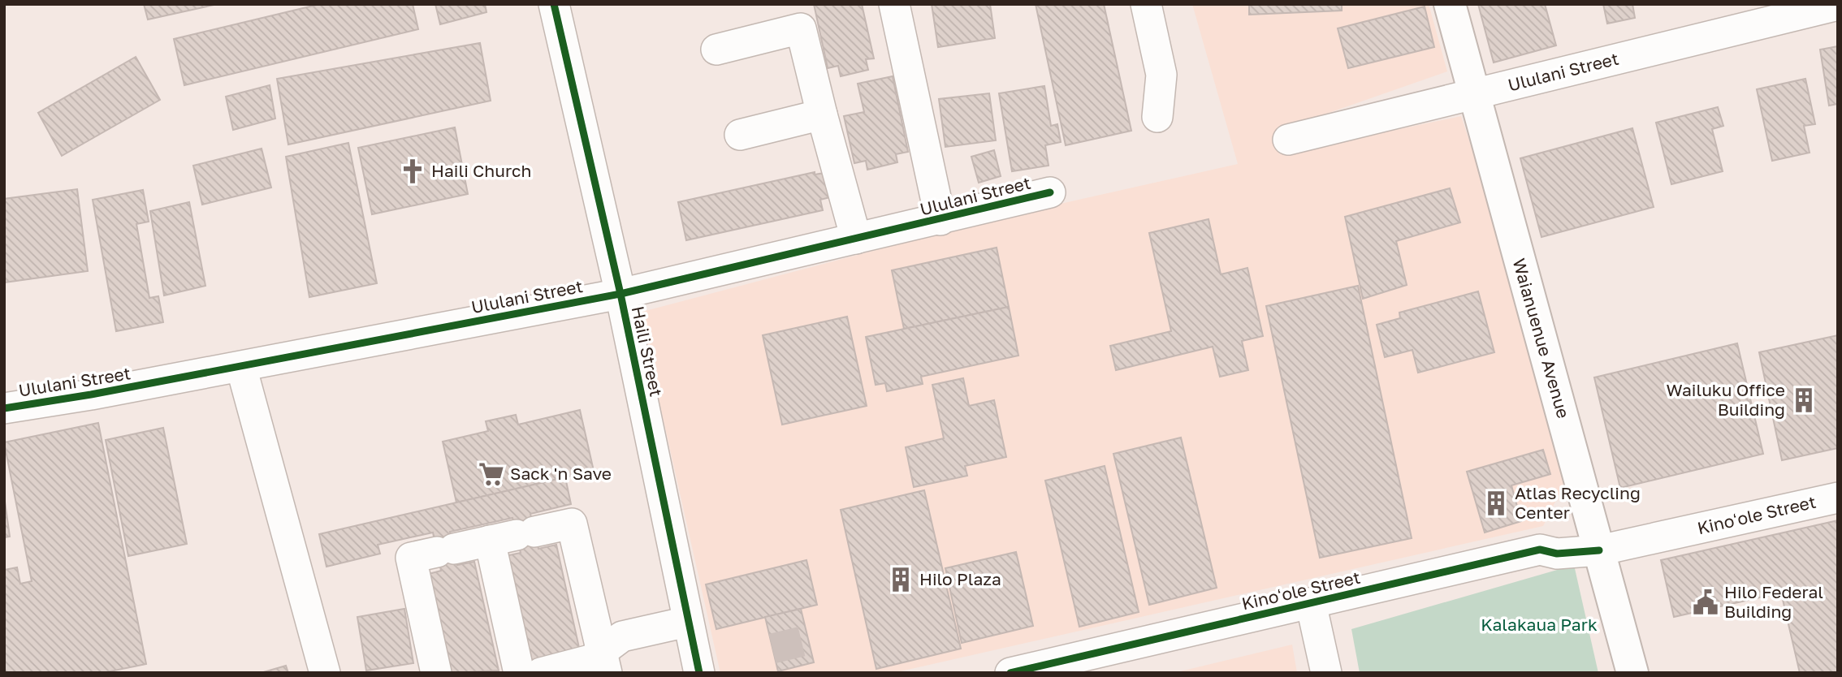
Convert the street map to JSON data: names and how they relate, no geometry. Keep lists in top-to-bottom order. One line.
{"streets":{"main road":["Waianuenue Avenue"],"street":["Ululani Street","Haili Street","Kinoʻole Street"]},"crossings":[["Ululani Street","Waianuenue Avenue"],["Ululani Street","Haili Street"],["Waianuenue Avenue","Kinoʻole Street"]],"parks":["Kalakaua Park"],"places":{"church":["Haili Church"],"building":["Wailuku Office Building","Atlas Recycling Center","Hilo Plaza"],"supermarket":["Sack 'n Save"],"public building":["Hilo Federal Building"]}}
